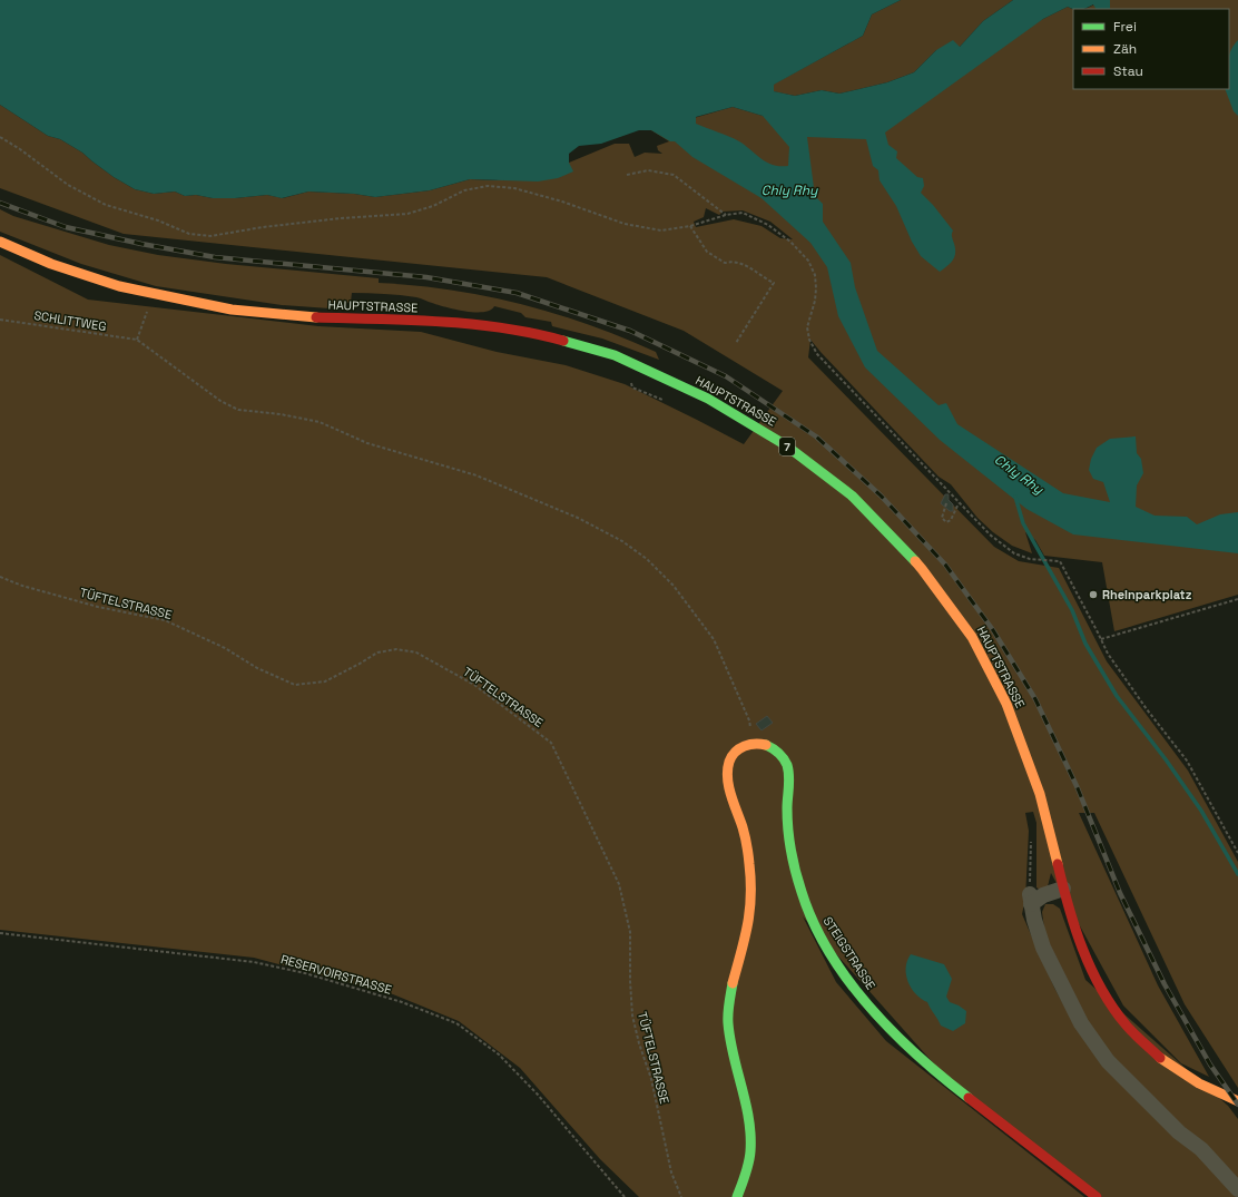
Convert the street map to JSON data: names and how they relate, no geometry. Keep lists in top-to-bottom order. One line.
{"streets":{"main road":["HAUPTSTRASSE","7","STEIGSTRASSE"],"path":["SCHLITTWEG","TÜFTELSTRASSE","RESERVOIRSTRASSE"]},"water":["Chly Rhy"],"places":["Rheinparkplatz"],"legend":["Frei","Zäh","Stau"]}
